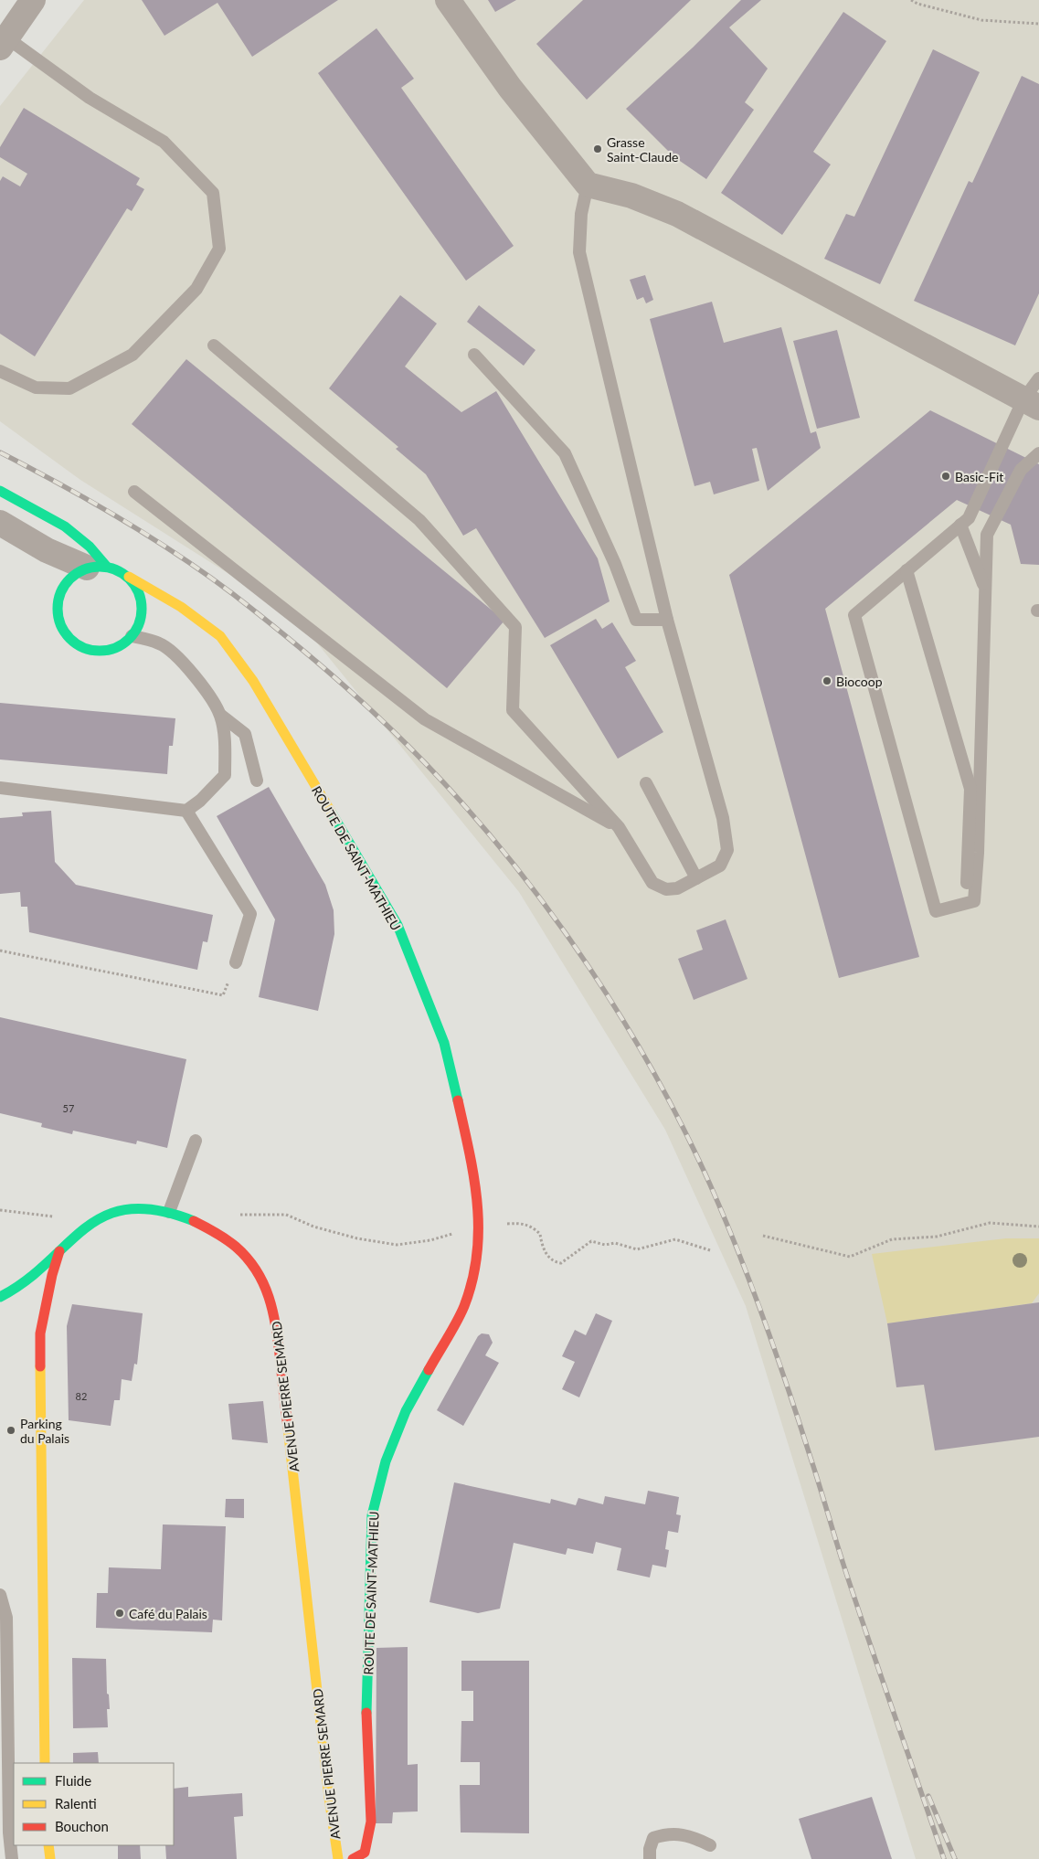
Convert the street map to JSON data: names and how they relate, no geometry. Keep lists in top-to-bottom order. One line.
{"streets":{"street":["ROUTE DE SAINT-MATHIEU","AVENUE PIERRE SEMARD"]},"places":["Grasse Saint-Claude","Basic-Fit","Biocoop","Parking du Palais","Café du Palais"],"house_numbers":["57","82"],"legend":["Fluide","Ralenti","Bouchon"]}
